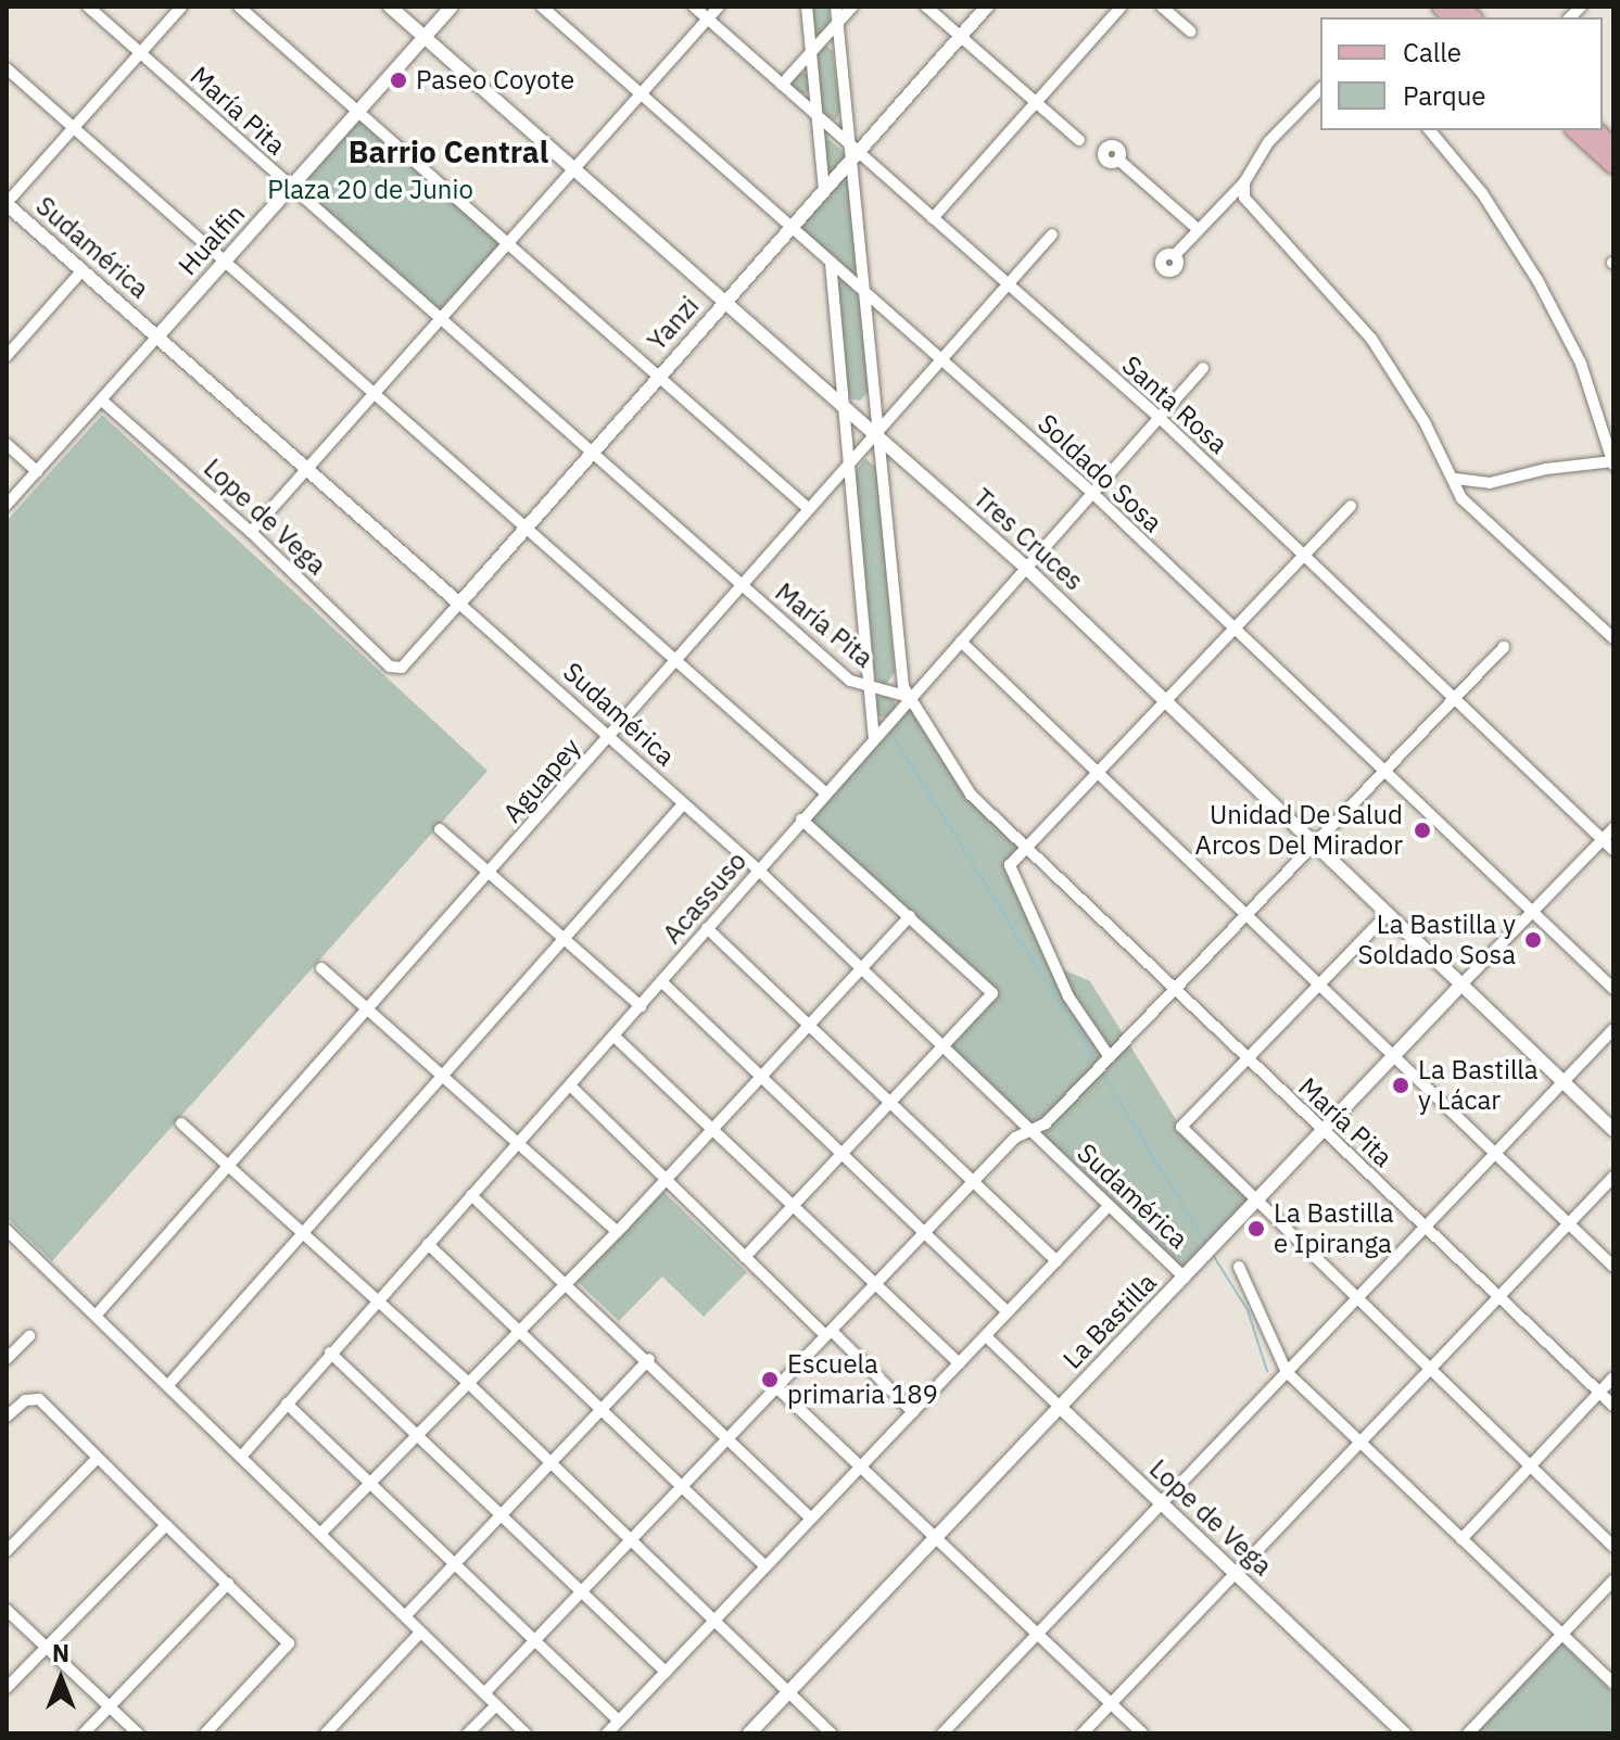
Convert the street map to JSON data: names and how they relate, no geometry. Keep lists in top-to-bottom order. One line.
{"streets":{"street":["María Pita","Hualfin","Sudamérica","Yanzi","Santa Rosa","Soldado Sosa","Lope de Vega","Tres Cruces","Aguapey","Acassuso","La Bastilla"]},"crossings":[["María Pita","Hualfin"],["María Pita","Yanzi"],["María Pita","Aguapey"],["María Pita","Acassuso"],["María Pita","La Bastilla"],["Hualfin","Sudamérica"],["Hualfin","Lope de Vega"],["Hualfin","Tres Cruces"],["Sudamérica","Yanzi"],["Sudamérica","Aguapey"],["Sudamérica","Acassuso"],["Sudamérica","La Bastilla"],["Yanzi","Santa Rosa"],["Yanzi","Soldado Sosa"],["Yanzi","Lope de Vega"],["Yanzi","Tres Cruces"],["Santa Rosa","Aguapey"],["Santa Rosa","Acassuso"],["Santa Rosa","La Bastilla"],["Soldado Sosa","Aguapey"],["Soldado Sosa","Acassuso"],["Soldado Sosa","La Bastilla"],["Lope de Vega","La Bastilla"],["Tres Cruces","Aguapey"],["Tres Cruces","Acassuso"],["Tres Cruces","La Bastilla"]],"districts":["Barrio Central"],"parks":["Plaza 20 de Junio"],"places":["Paseo Coyote","Unidad De Salud Arcos Del Mirador","La Bastilla y Soldado Sosa","La Bastilla y Lácar","La Bastilla e Ipiranga","Escuela primaria 189"],"legend":["Calle","Parque"],"north":"top"}
